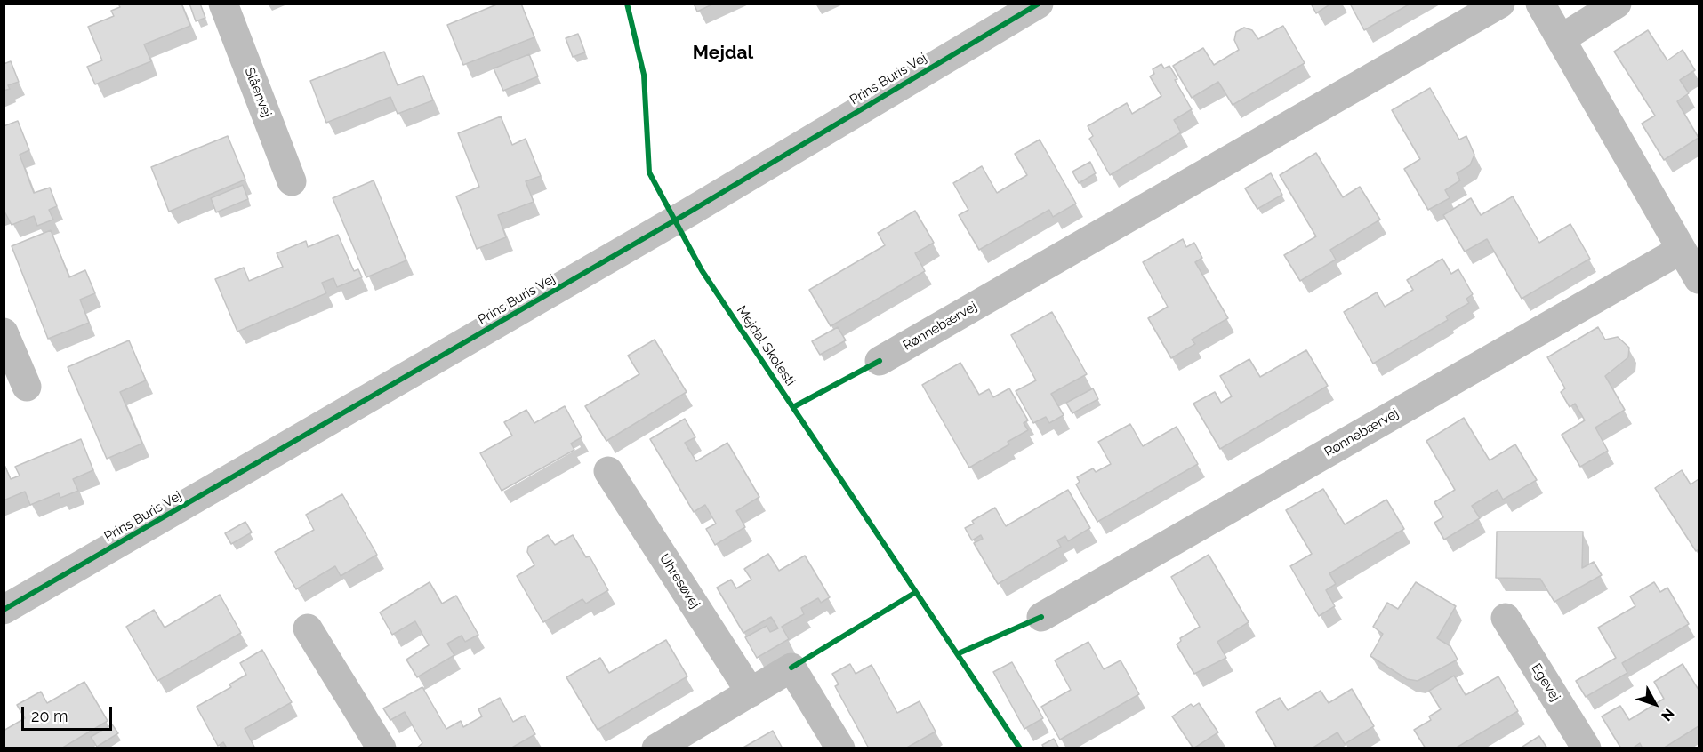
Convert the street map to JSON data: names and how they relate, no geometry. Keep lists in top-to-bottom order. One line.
{"streets":{"street":["Prins Buris Vej","Slåenvej","Rønnebærvej","Uhresøvej","Egevej"],"cycle path":["Mejdal Skolesti"]},"districts":["Mejdal"],"scale_bar":"20 m","north":"bottom right"}
